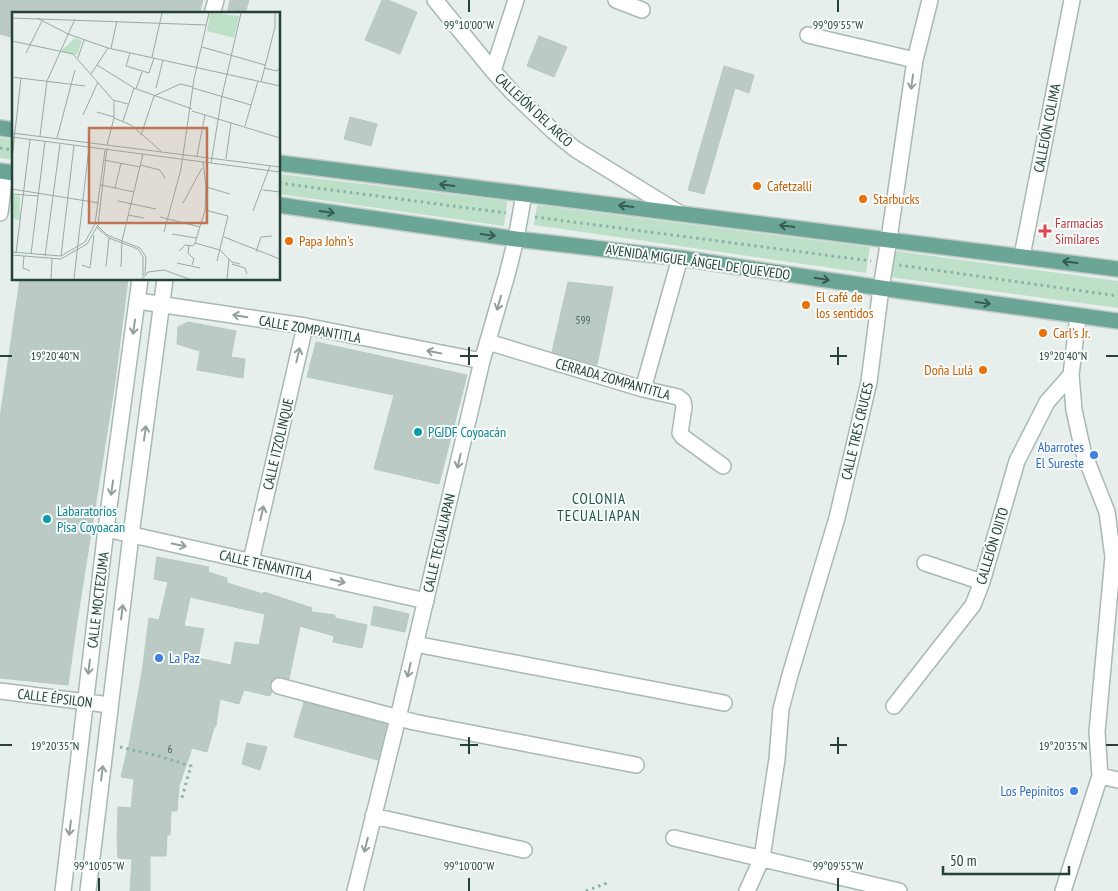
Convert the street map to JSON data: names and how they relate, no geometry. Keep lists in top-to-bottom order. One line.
{"streets":{"main road":["AVENIDA MIGUEL ÁNGEL DE QUEVEDO"],"street":["CALLEJÓN DEL ARCO","CALLEJÓN COLIMA","CALLE ZOMPANTITLA","CERRADA ZOMPANTITLA","CALLE TRES CRUCES","CALLE ITZOLINQUE","CALLE TECUALIAPAN","CALLEJÓN OJITO","CALLE TENANTITLA","CALLE MOCTEZUMA","CALLE ÉPSILON"]},"crossings":[["AVENIDA MIGUEL ÁNGEL DE QUEVEDO","CALLE TRES CRUCES"],["AVENIDA MIGUEL ÁNGEL DE QUEVEDO","CALLE TECUALIAPAN"],["CALLE ZOMPANTITLA","CALLE ITZOLINQUE"],["CALLE ZOMPANTITLA","CALLE TECUALIAPAN"],["CALLE ZOMPANTITLA","CALLE MOCTEZUMA"],["CERRADA ZOMPANTITLA","CALLE TECUALIAPAN"],["CALLE ITZOLINQUE","CALLE TENANTITLA"],["CALLE TECUALIAPAN","CALLE TENANTITLA"],["CALLE TENANTITLA","CALLE MOCTEZUMA"],["CALLE MOCTEZUMA","CALLE ÉPSILON"]],"one_way":["CALLE ZOMPANTITLA","CALLE ITZOLINQUE","CALLE TECUALIAPAN"],"districts":["COLONIA TECUALIAPAN"],"places":{"other":["Cafetzalli","Starbucks","Papa John's","El café de los sentidos","Carl's Jr.","Doña Lulá","PGJDF Coyoacán","Abarrotes El Sureste","Labaratorios Pisa Coyoacan","La Paz","Los Pepinitos"],"health":["Farmacias Similares"]},"house_numbers":["599","6"],"scale_bar":"50 m","coordinates":["99°10'00\"W","99°09'55\"W","19°20'40\"N","19°20'35\"N","99°10'05\"W"]}
